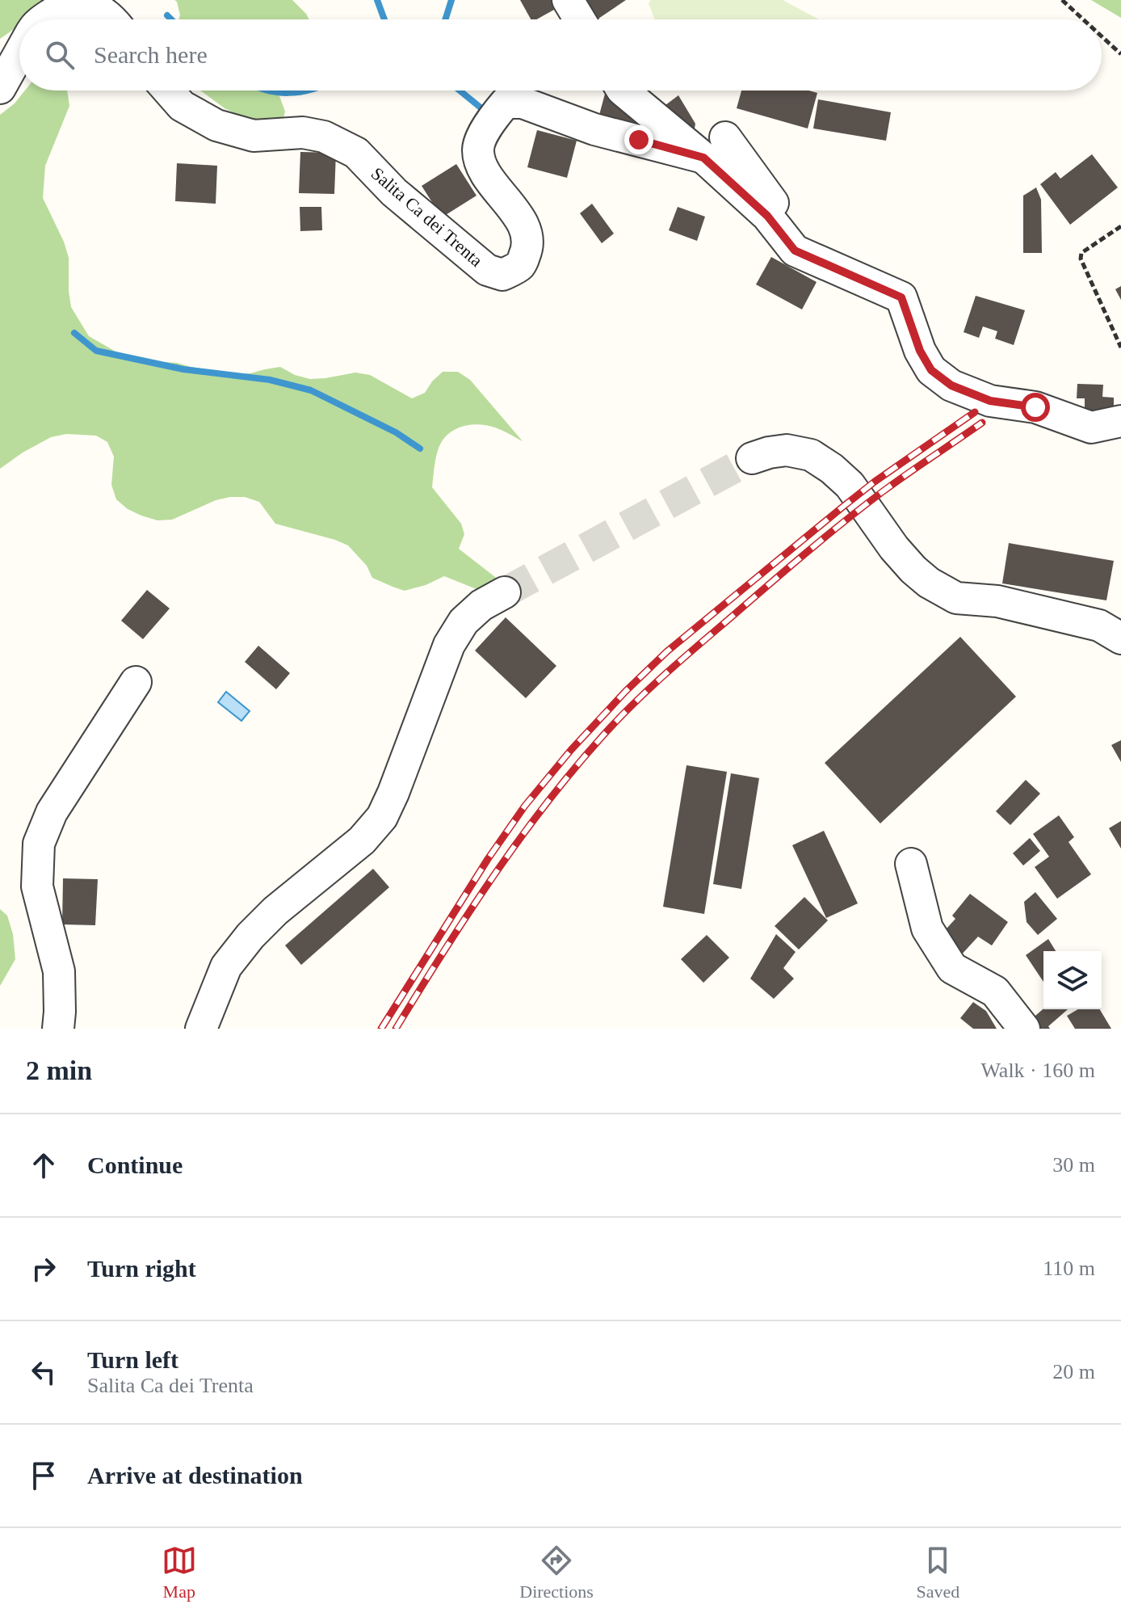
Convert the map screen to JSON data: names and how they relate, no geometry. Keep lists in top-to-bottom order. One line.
{"streets":{"street":["Salita Ca dei Trenta"]},"page":{"search":"Search here","heading":["2 min","Walk · 160 m"],"list":[["Continue","30 m"],["Turn right","110 m"],["Turn left","Salita Ca dei Trenta","20 m"],"Arrive at destination"],"nav":["Map","Directions","Saved"]}}
